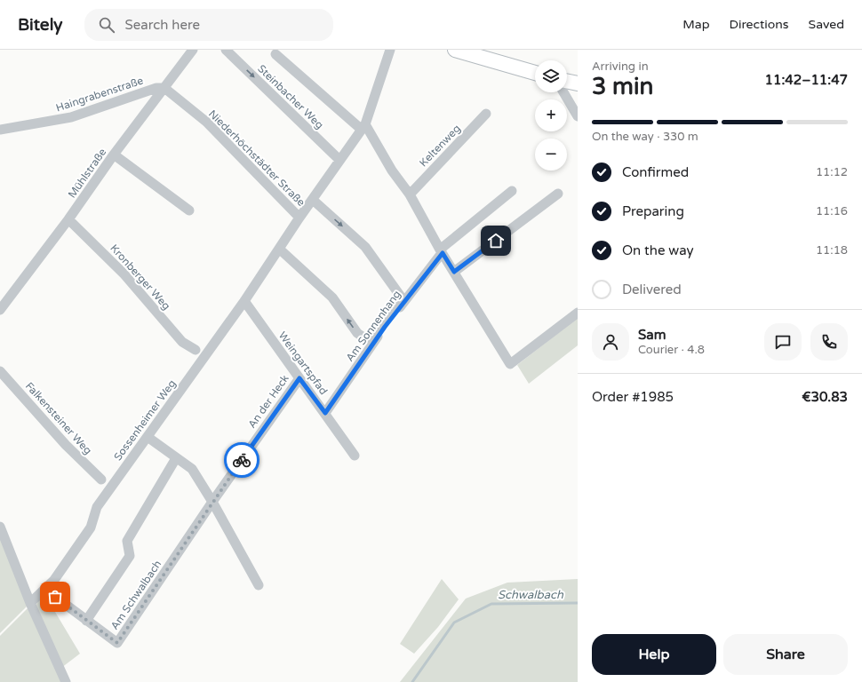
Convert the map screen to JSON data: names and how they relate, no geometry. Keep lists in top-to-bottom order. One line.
{"streets":{"street":["Haingrabenstraße","Steinbacher Weg","Keltenweg","Niederhöchstädter Straße","Mühlstraße","Kronberger Weg","Am Sonnenhang","Weingartspfad","An der Heck","Falkensteiner Weg","Sossenheimer Weg","Am Schwalbach"]},"crossings":[["Haingrabenstraße","Niederhöchstädter Straße"],["Haingrabenstraße","Mühlstraße"],["Steinbacher Weg","Sossenheimer Weg"],["Niederhöchstädter Straße","Mühlstraße"],["Niederhöchstädter Straße","Sossenheimer Weg"],["Mühlstraße","Kronberger Weg"],["Am Sonnenhang","Weingartspfad"],["Weingartspfad","An der Heck"],["Weingartspfad","Sossenheimer Weg"],["An der Heck","Am Schwalbach"],["Sossenheimer Weg","Am Schwalbach"]],"water":["Schwalbach"],"page":{"header":"Bitely","search":"Search here","nav":["Map","Directions","Saved"],"heading":["3 min","Arriving in","11:42–11:47"],"panel":["Sam","Courier · 4.8","Order #1985","€30.83"],"map_buttons":["+","−"],"bar":"On the way · 330 m","list":[["Confirmed","11:12"],["Preparing","11:16"],["On the way","11:18"],"Delivered"],"buttons":["Help","Share"]}}
